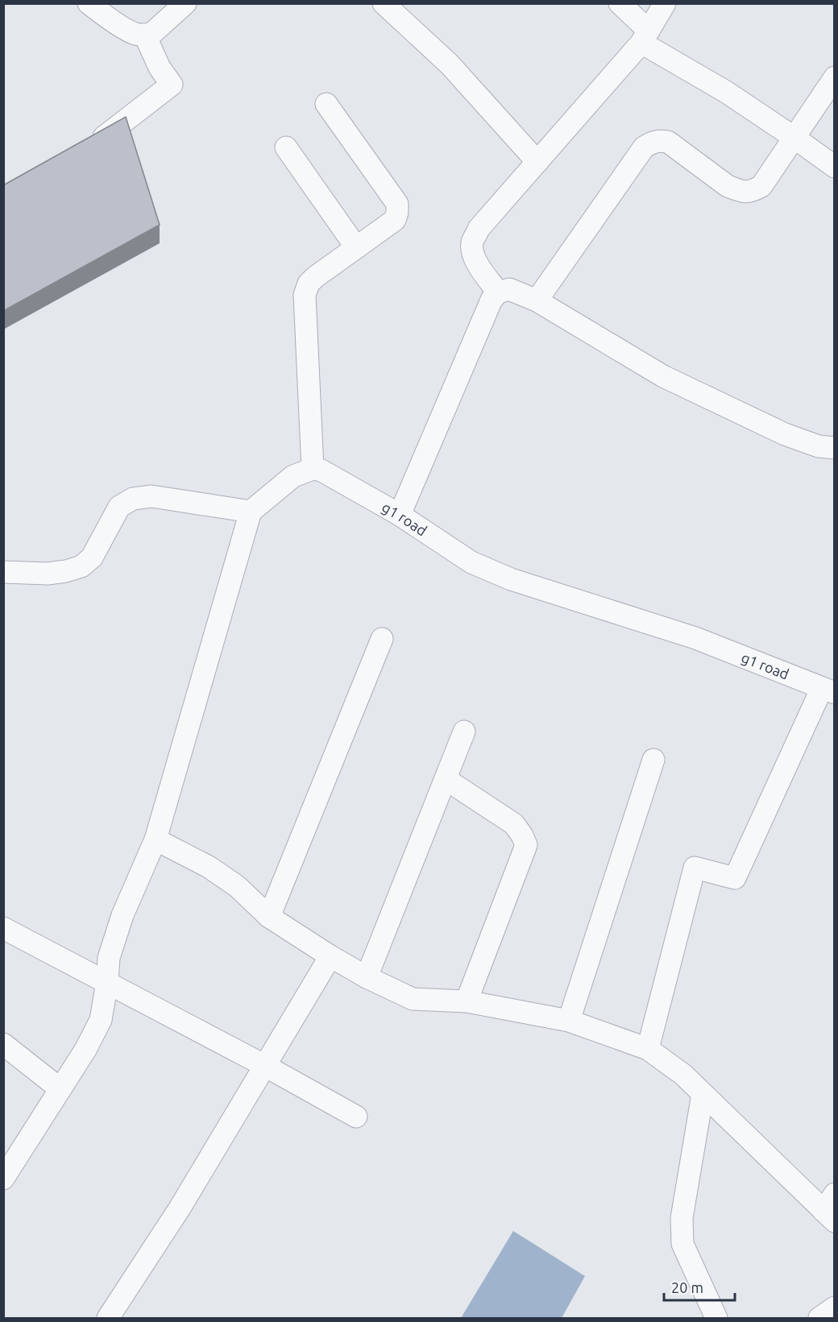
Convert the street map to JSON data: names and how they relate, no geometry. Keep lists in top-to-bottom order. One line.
{"streets":{"street":["g1 road"]},"scale_bar":"20 m"}
